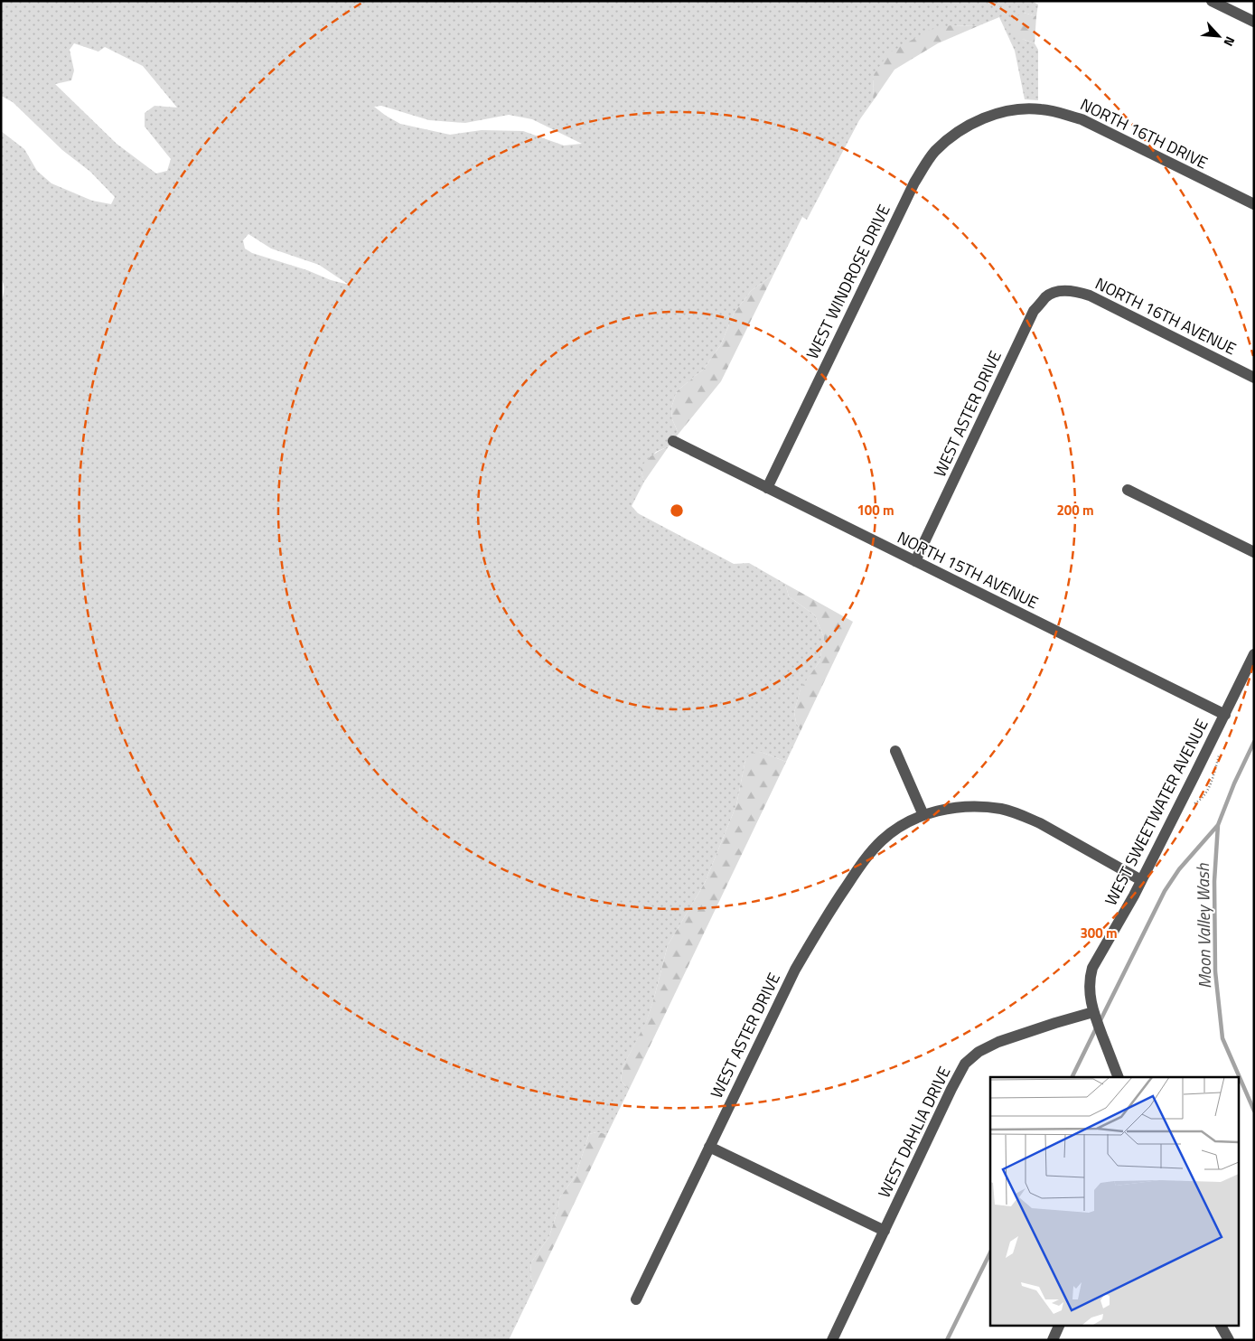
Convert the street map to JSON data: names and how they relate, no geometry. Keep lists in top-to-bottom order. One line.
{"streets":{"street":["NORTH 16TH DRIVE","WEST WINDROSE DRIVE","NORTH 16TH AVENUE","WEST ASTER DRIVE","NORTH 15TH AVENUE","WEST SWEETWATER AVENUE","WEST DAHLIA DRIVE"]},"crossings":[["NORTH 16TH DRIVE","WEST WINDROSE DRIVE"],["WEST WINDROSE DRIVE","NORTH 15TH AVENUE"],["NORTH 16TH AVENUE","WEST ASTER DRIVE"],["WEST ASTER DRIVE","NORTH 15TH AVENUE"],["WEST ASTER DRIVE","WEST SWEETWATER AVENUE"],["NORTH 15TH AVENUE","WEST SWEETWATER AVENUE"],["WEST SWEETWATER AVENUE","WEST DAHLIA DRIVE"]],"water":["Moon Valley Wash"],"north":"bottom right","rings":["100 m","200 m","300 m"]}
